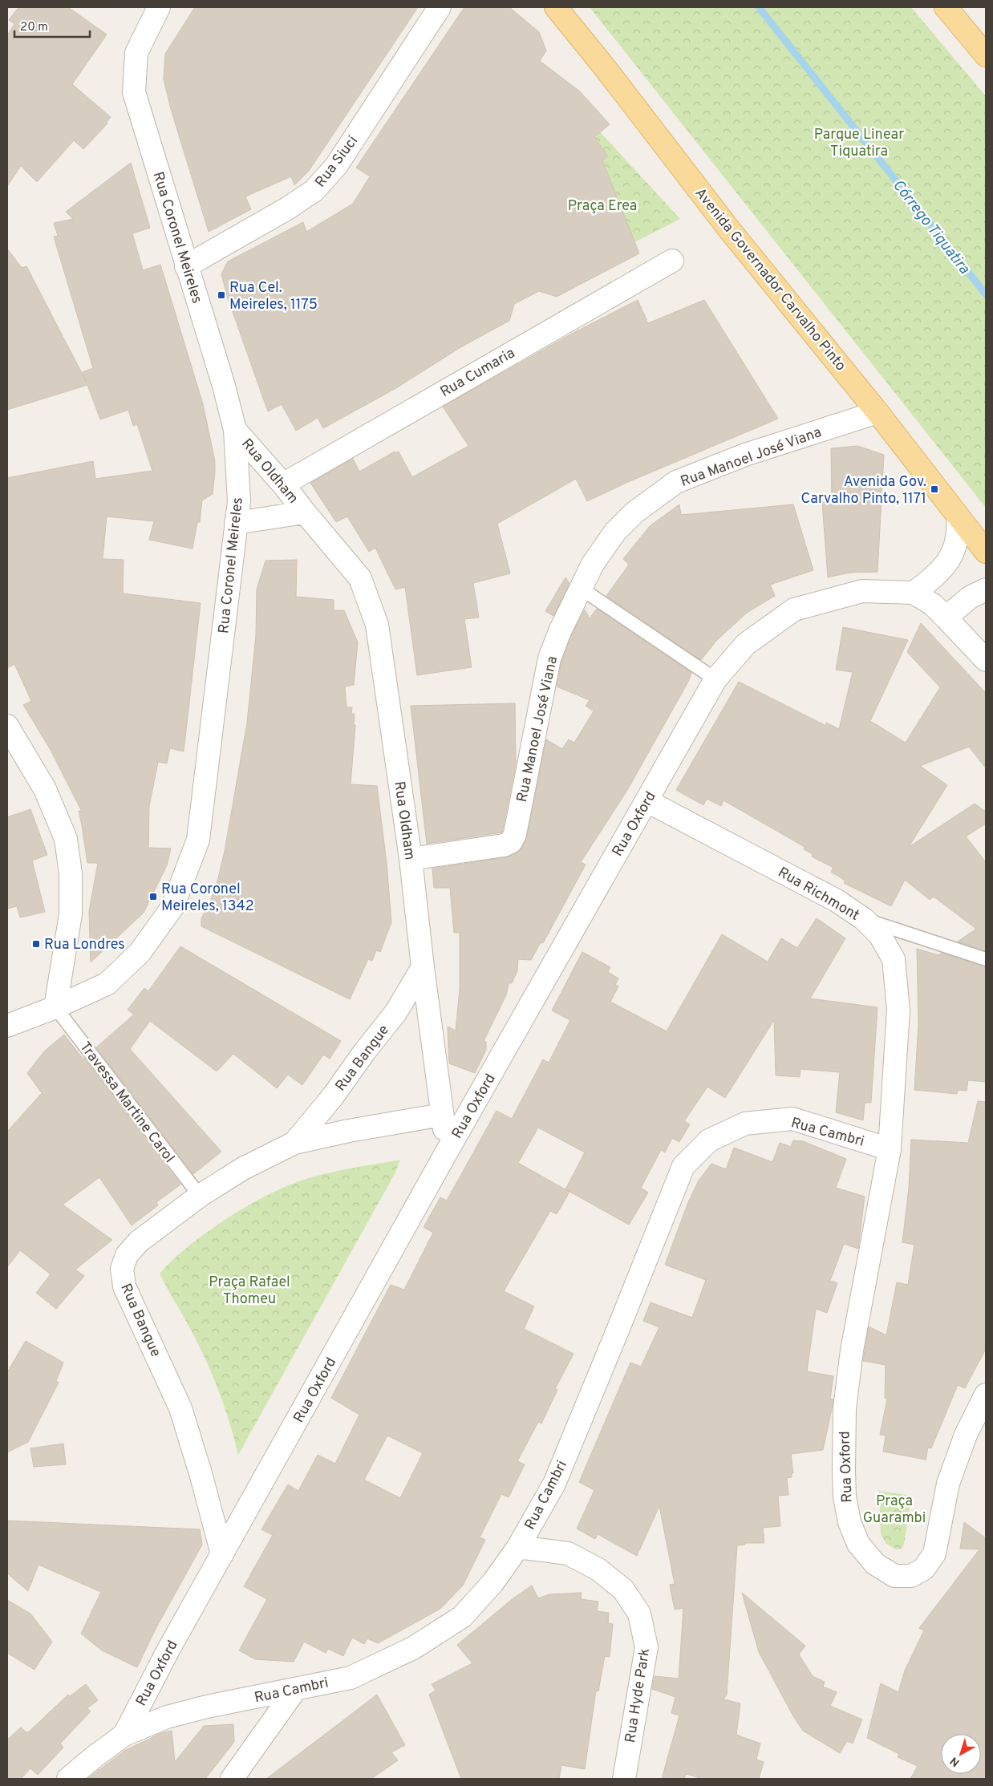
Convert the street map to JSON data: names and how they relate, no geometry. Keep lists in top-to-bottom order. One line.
{"streets":{"main road":["Avenida Governador Carvalho Pinto"],"street":["Rua Siuci","Rua Coronel Meireles","Rua Cumaria","Rua Manoel José Viana","Rua Oldham","Rua Oxford","Rua Richmont","Rua Bangue","Rua Cambri","Rua Hyde Park"],"lane":["Travessa Martine Carol"]},"crossings":[["Rua Siuci","Rua Coronel Meireles"],["Rua Coronel Meireles","Rua Oldham"],["Rua Coronel Meireles","Travessa Martine Carol"],["Avenida Governador Carvalho Pinto","Rua Manoel José Viana"],["Rua Cumaria","Rua Oldham"],["Rua Manoel José Viana","Rua Oldham"],["Rua Oldham","Rua Oxford"],["Rua Oldham","Rua Bangue"],["Rua Oxford","Rua Richmont"],["Rua Oxford","Rua Bangue"],["Rua Oxford","Rua Cambri"],["Rua Richmont","Rua Cambri"],["Rua Bangue","Travessa Martine Carol"],["Rua Cambri","Rua Hyde Park"]],"water":["Córrego Tiquatira"],"parks":["Parque Linear Tiquatira","Praça Erea","Praça Rafael Thomeu","Praça Guarambi"],"places":{"transit":["Rua Cel. Meireles, 1175","Avenida Gov. Carvalho Pinto, 1171","Rua Coronel Meireles, 1342","Rua Londres"]},"scale_bar":"20 m","north":"bottom left"}
